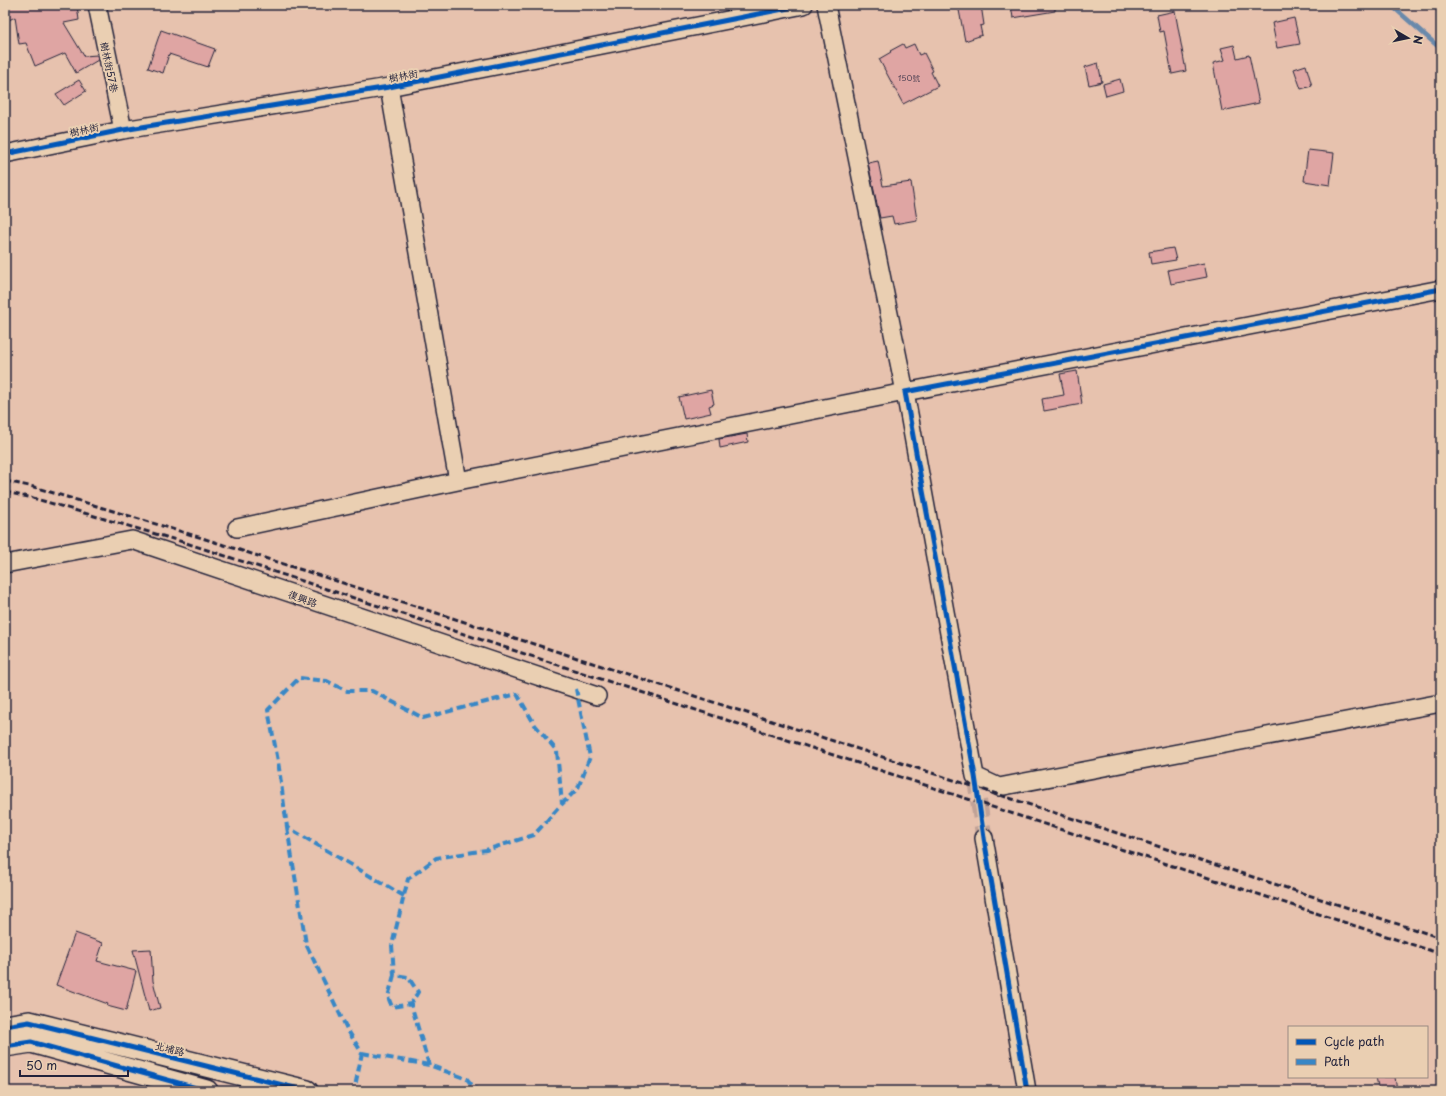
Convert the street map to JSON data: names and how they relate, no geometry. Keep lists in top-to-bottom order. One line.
{"streets":{"main road":["北埔路"],"street":["樹林街57巷","樹林街","復興路"]},"crossings":[["樹林街57巷","樹林街"]],"house_numbers":["150號"],"legend":["Cycle path","Path"],"scale_bar":"50 m","north":"right"}
